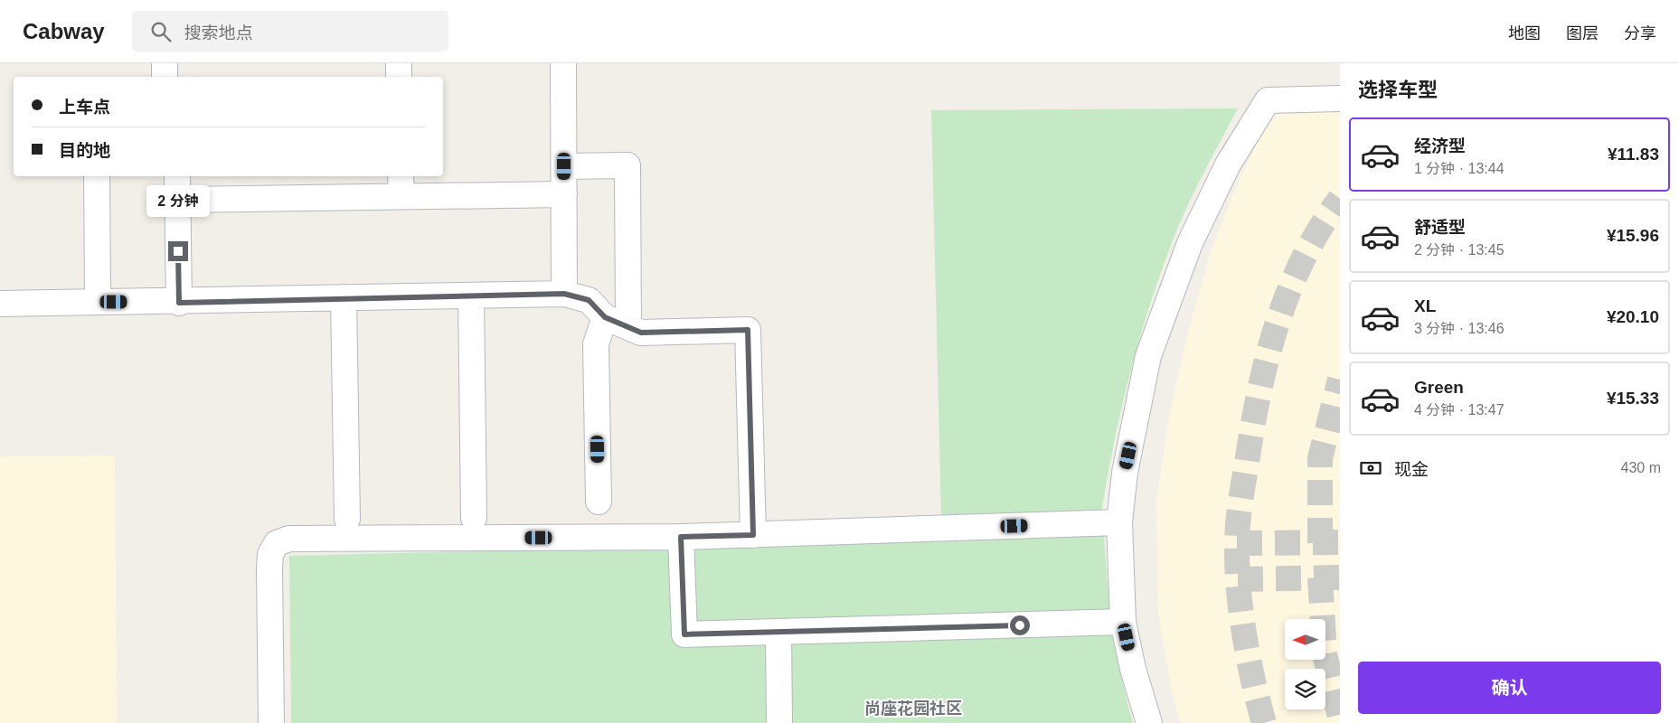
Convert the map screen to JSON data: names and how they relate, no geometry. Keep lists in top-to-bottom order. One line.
{"districts":["尚座花园社区"],"north":"left","page":{"header":"Cabway","search":"搜索地点","nav":["地图","图层","分享"],"heading":"选择车型","banner":["上车点","目的地"],"list":[{"name":"经济型","note":"1 分钟 · 13:44","value":"¥11.83"},{"name":"舒适型","note":"2 分钟 · 13:45","value":"¥15.96"},{"name":"XL","note":"3 分钟 · 13:46","value":"¥20.10"},{"name":"Green","note":"4 分钟 · 13:47","value":"¥15.33"}],"bubble":"2 分钟","pay":["现金","430 m"],"buttons":"确认"}}
